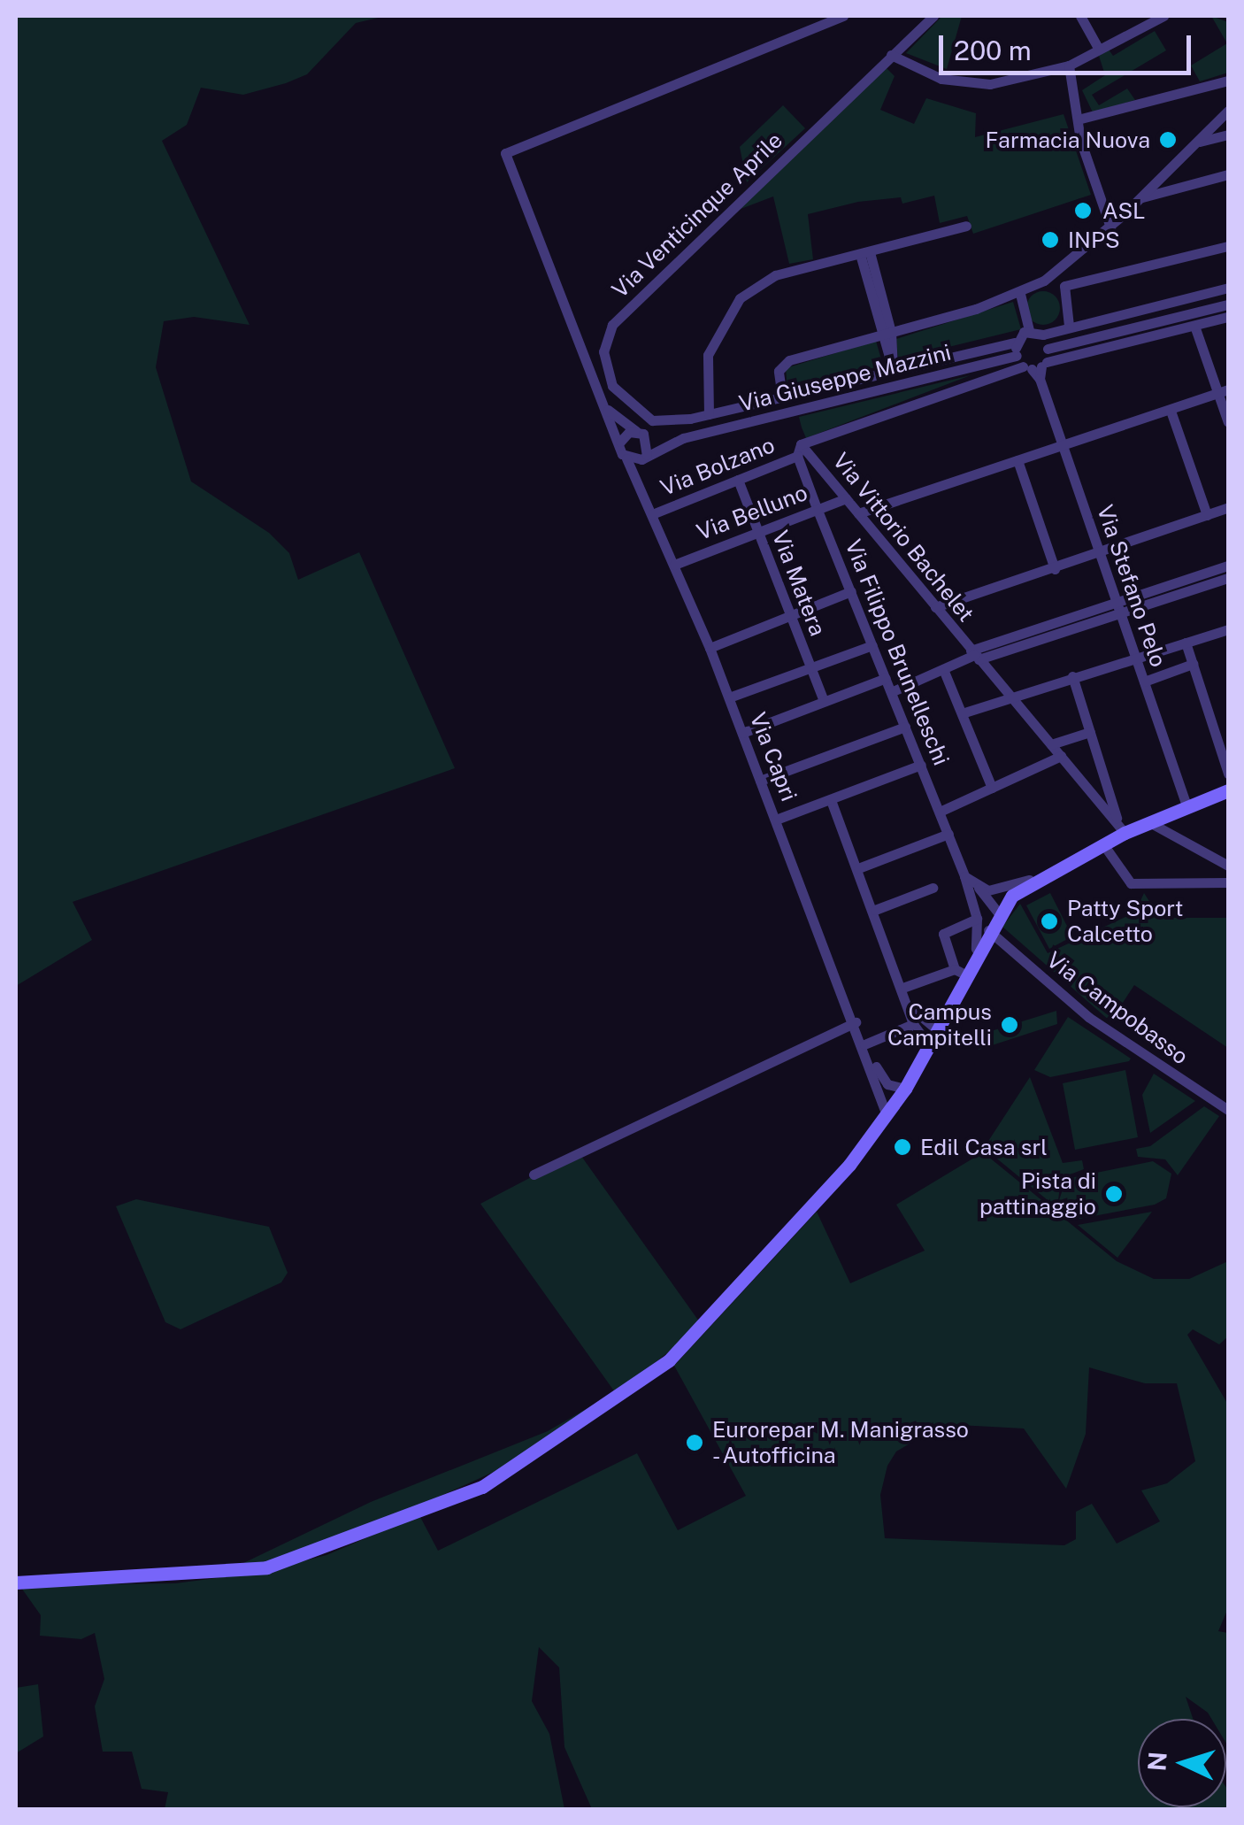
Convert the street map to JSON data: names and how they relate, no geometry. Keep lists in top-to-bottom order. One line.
{"streets":{"street":["Via Venticinque Aprile","Via Giuseppe Mazzini","Via Bolzano","Via Belluno","Via Vittorio Bachelet","Via Matera","Via Stefano Pelo","Via Filippo Brunelleschi","Via Capri","Via Campobasso"]},"crossings":[["Via Venticinque Aprile","Via Giuseppe Mazzini"],["Via Venticinque Aprile","Via Bolzano"],["Via Venticinque Aprile","Via Stefano Pelo"],["Via Giuseppe Mazzini","Via Bolzano"],["Via Giuseppe Mazzini","Via Stefano Pelo"],["Via Giuseppe Mazzini","Via Capri"],["Via Bolzano","Via Vittorio Bachelet"],["Via Bolzano","Via Matera"],["Via Bolzano","Via Stefano Pelo"],["Via Bolzano","Via Filippo Brunelleschi"],["Via Bolzano","Via Capri"],["Via Belluno","Via Vittorio Bachelet"],["Via Belluno","Via Matera"],["Via Belluno","Via Filippo Brunelleschi"],["Via Belluno","Via Capri"],["Via Vittorio Bachelet","Via Filippo Brunelleschi"]],"places":["Farmacia Nuova","ASL","INPS","Patty Sport Calcetto","Campus Campitelli","Edil Casa srl","Pista di pattinaggio","Eurorepar M. Manigrasso - Autofficina"],"scale_bar":"200 m","north":"left"}
